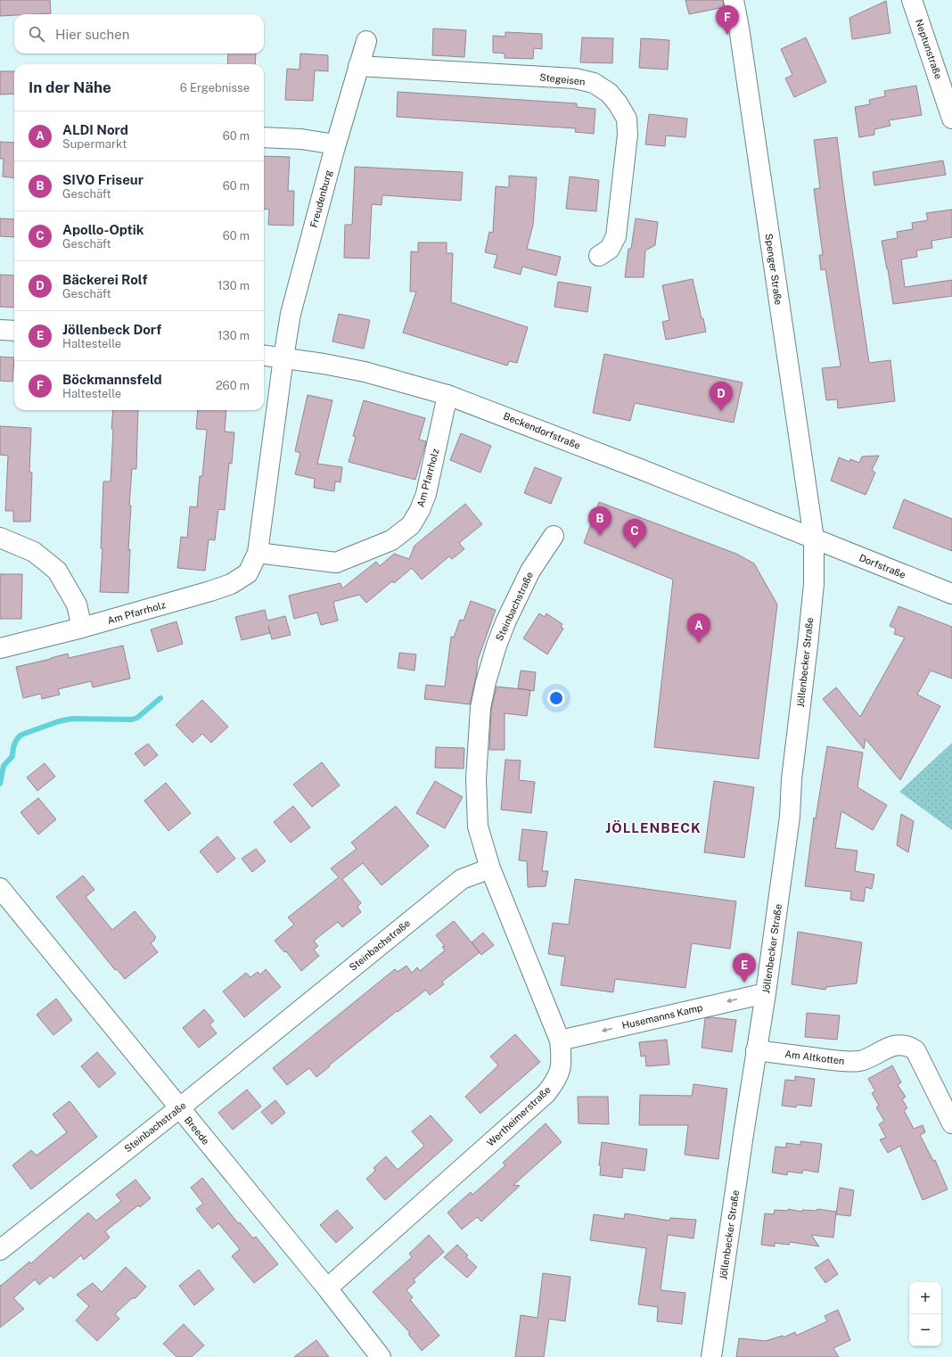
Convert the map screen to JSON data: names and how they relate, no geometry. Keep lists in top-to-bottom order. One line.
{"streets":{"street":["Neptunstraße","Stegeisen","Freudenburg","Spenger Straße","Beckendorfstraße","Am Pfarrholz","Dorfstraße","Steinbachstraße","Jöllenbecker Straße","Husemanns Kamp","Am Altkotten","Wertheimerstraße","Breede"]},"crossings":[["Stegeisen","Freudenburg"],["Freudenburg","Beckendorfstraße"],["Freudenburg","Am Pfarrholz"],["Spenger Straße","Beckendorfstraße"],["Spenger Straße","Dorfstraße"],["Spenger Straße","Jöllenbecker Straße"],["Beckendorfstraße","Am Pfarrholz"],["Beckendorfstraße","Dorfstraße"],["Beckendorfstraße","Jöllenbecker Straße"],["Dorfstraße","Jöllenbecker Straße"],["Steinbachstraße","Wertheimerstraße"],["Steinbachstraße","Breede"],["Jöllenbecker Straße","Husemanns Kamp"],["Jöllenbecker Straße","Am Altkotten"],["Husemanns Kamp","Wertheimerstraße"],["Wertheimerstraße","Breede"]],"one_way":["Husemanns Kamp"],"districts":["JÖLLENBECK"],"page":{"pins":["F","D","B","C","A","E"],"search":"Hier suchen","heading":["In der Nähe","6 Ergebnisse"],"list":[{"mark":"A","name":"ALDI Nord","note":"Supermarkt","value":"60 m"},{"mark":"B","name":"SIVO Friseur","note":"Geschäft","value":"60 m"},{"mark":"C","name":"Apollo-Optik","note":"Geschäft","value":"60 m"},{"mark":"D","name":"Bäckerei Rolf","note":"Geschäft","value":"130 m"},{"mark":"E","name":"Jöllenbeck Dorf","note":"Haltestelle","value":"130 m"},{"mark":"F","name":"Böckmannsfeld","note":"Haltestelle","value":"260 m"}],"map_buttons":["+","−"]}}
